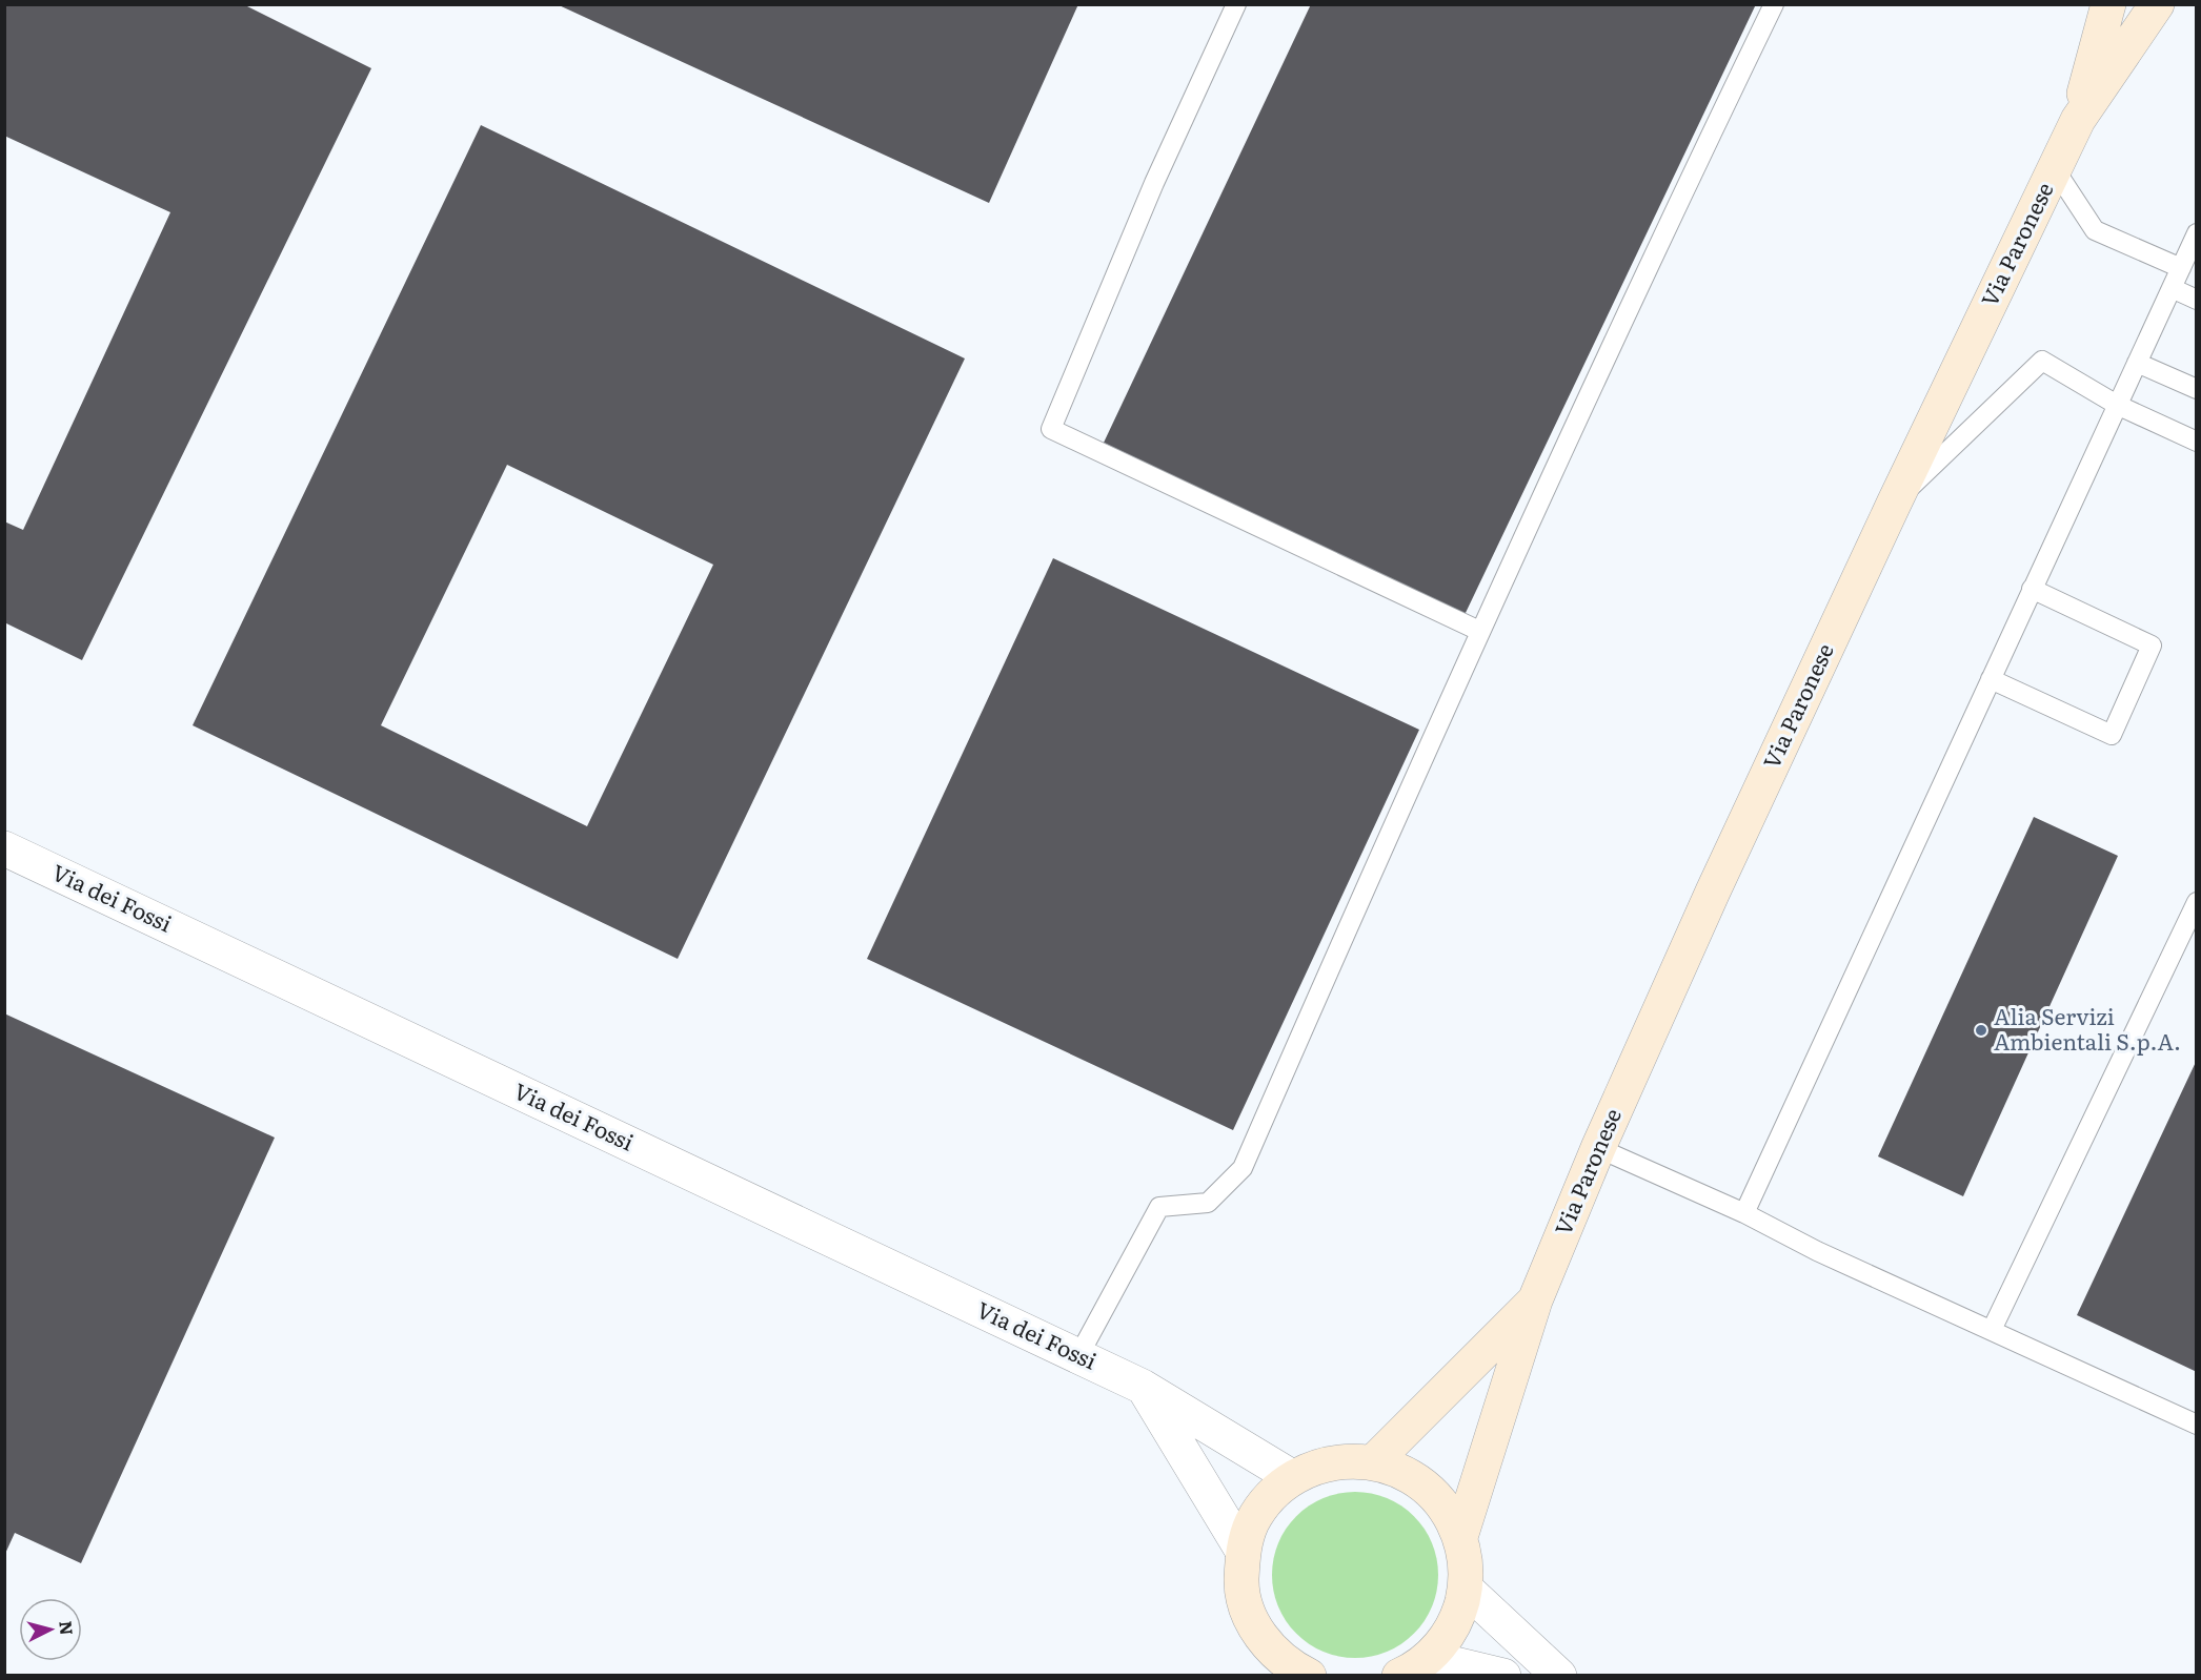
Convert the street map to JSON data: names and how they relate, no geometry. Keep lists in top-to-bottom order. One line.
{"streets":{"main road":["Via Paronese"],"street":["Via dei Fossi"]},"places":["Alia Servizi Ambientali S.p.A."],"north":"right"}
